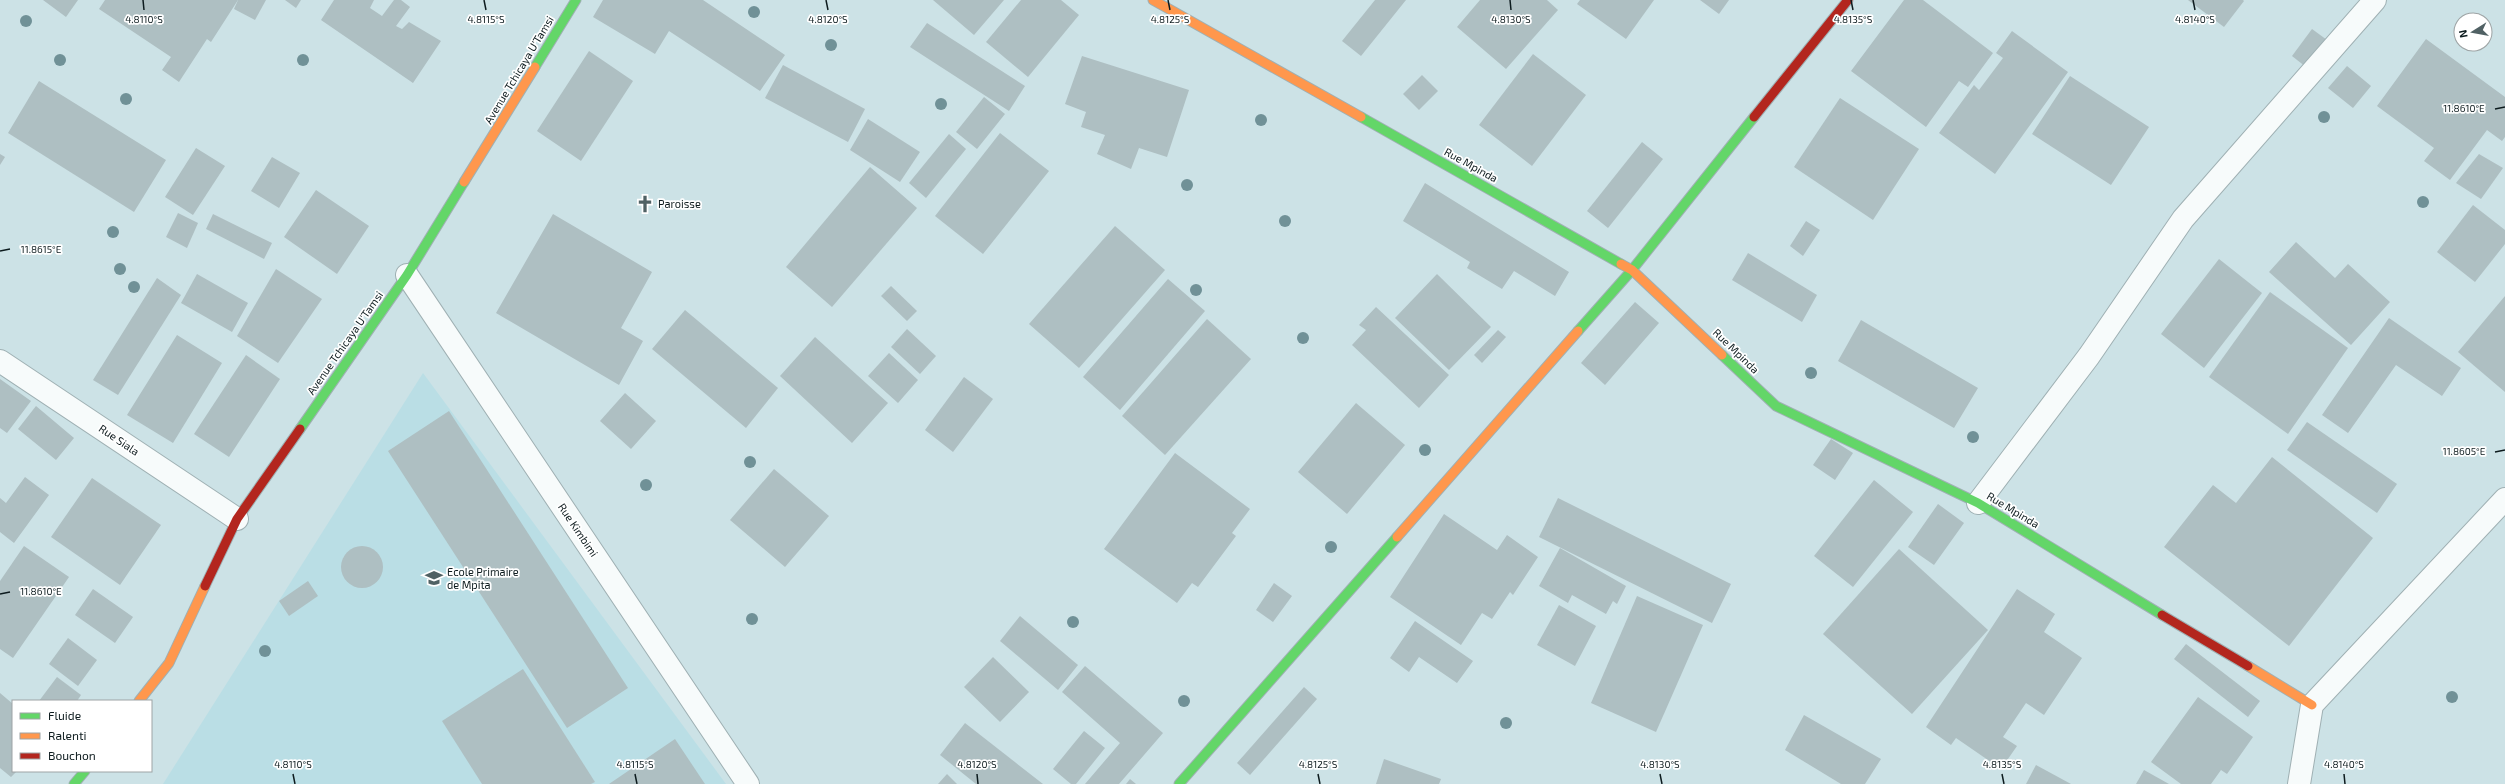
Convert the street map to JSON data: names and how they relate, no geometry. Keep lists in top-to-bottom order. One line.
{"streets":{"street":["Avenue Tchicaya U'Tamsi","Rue Mpinda","Rue Siala","Rue Kimbimi"]},"crossings":[["Avenue Tchicaya U'Tamsi","Rue Siala"],["Avenue Tchicaya U'Tamsi","Rue Kimbimi"]],"places":{"church":["Paroisse"],"school or university":["Ecole Primaire de Mpita"]},"legend":["Fluide","Ralenti","Bouchon"],"north":"left","coordinates":["4.8110°S","4.8115°S","4.8120°S","4.8125°S","4.8130°S","4.8135°S","4.8140°S","11.8610°E","11.8615°E","11.8605°E"]}
